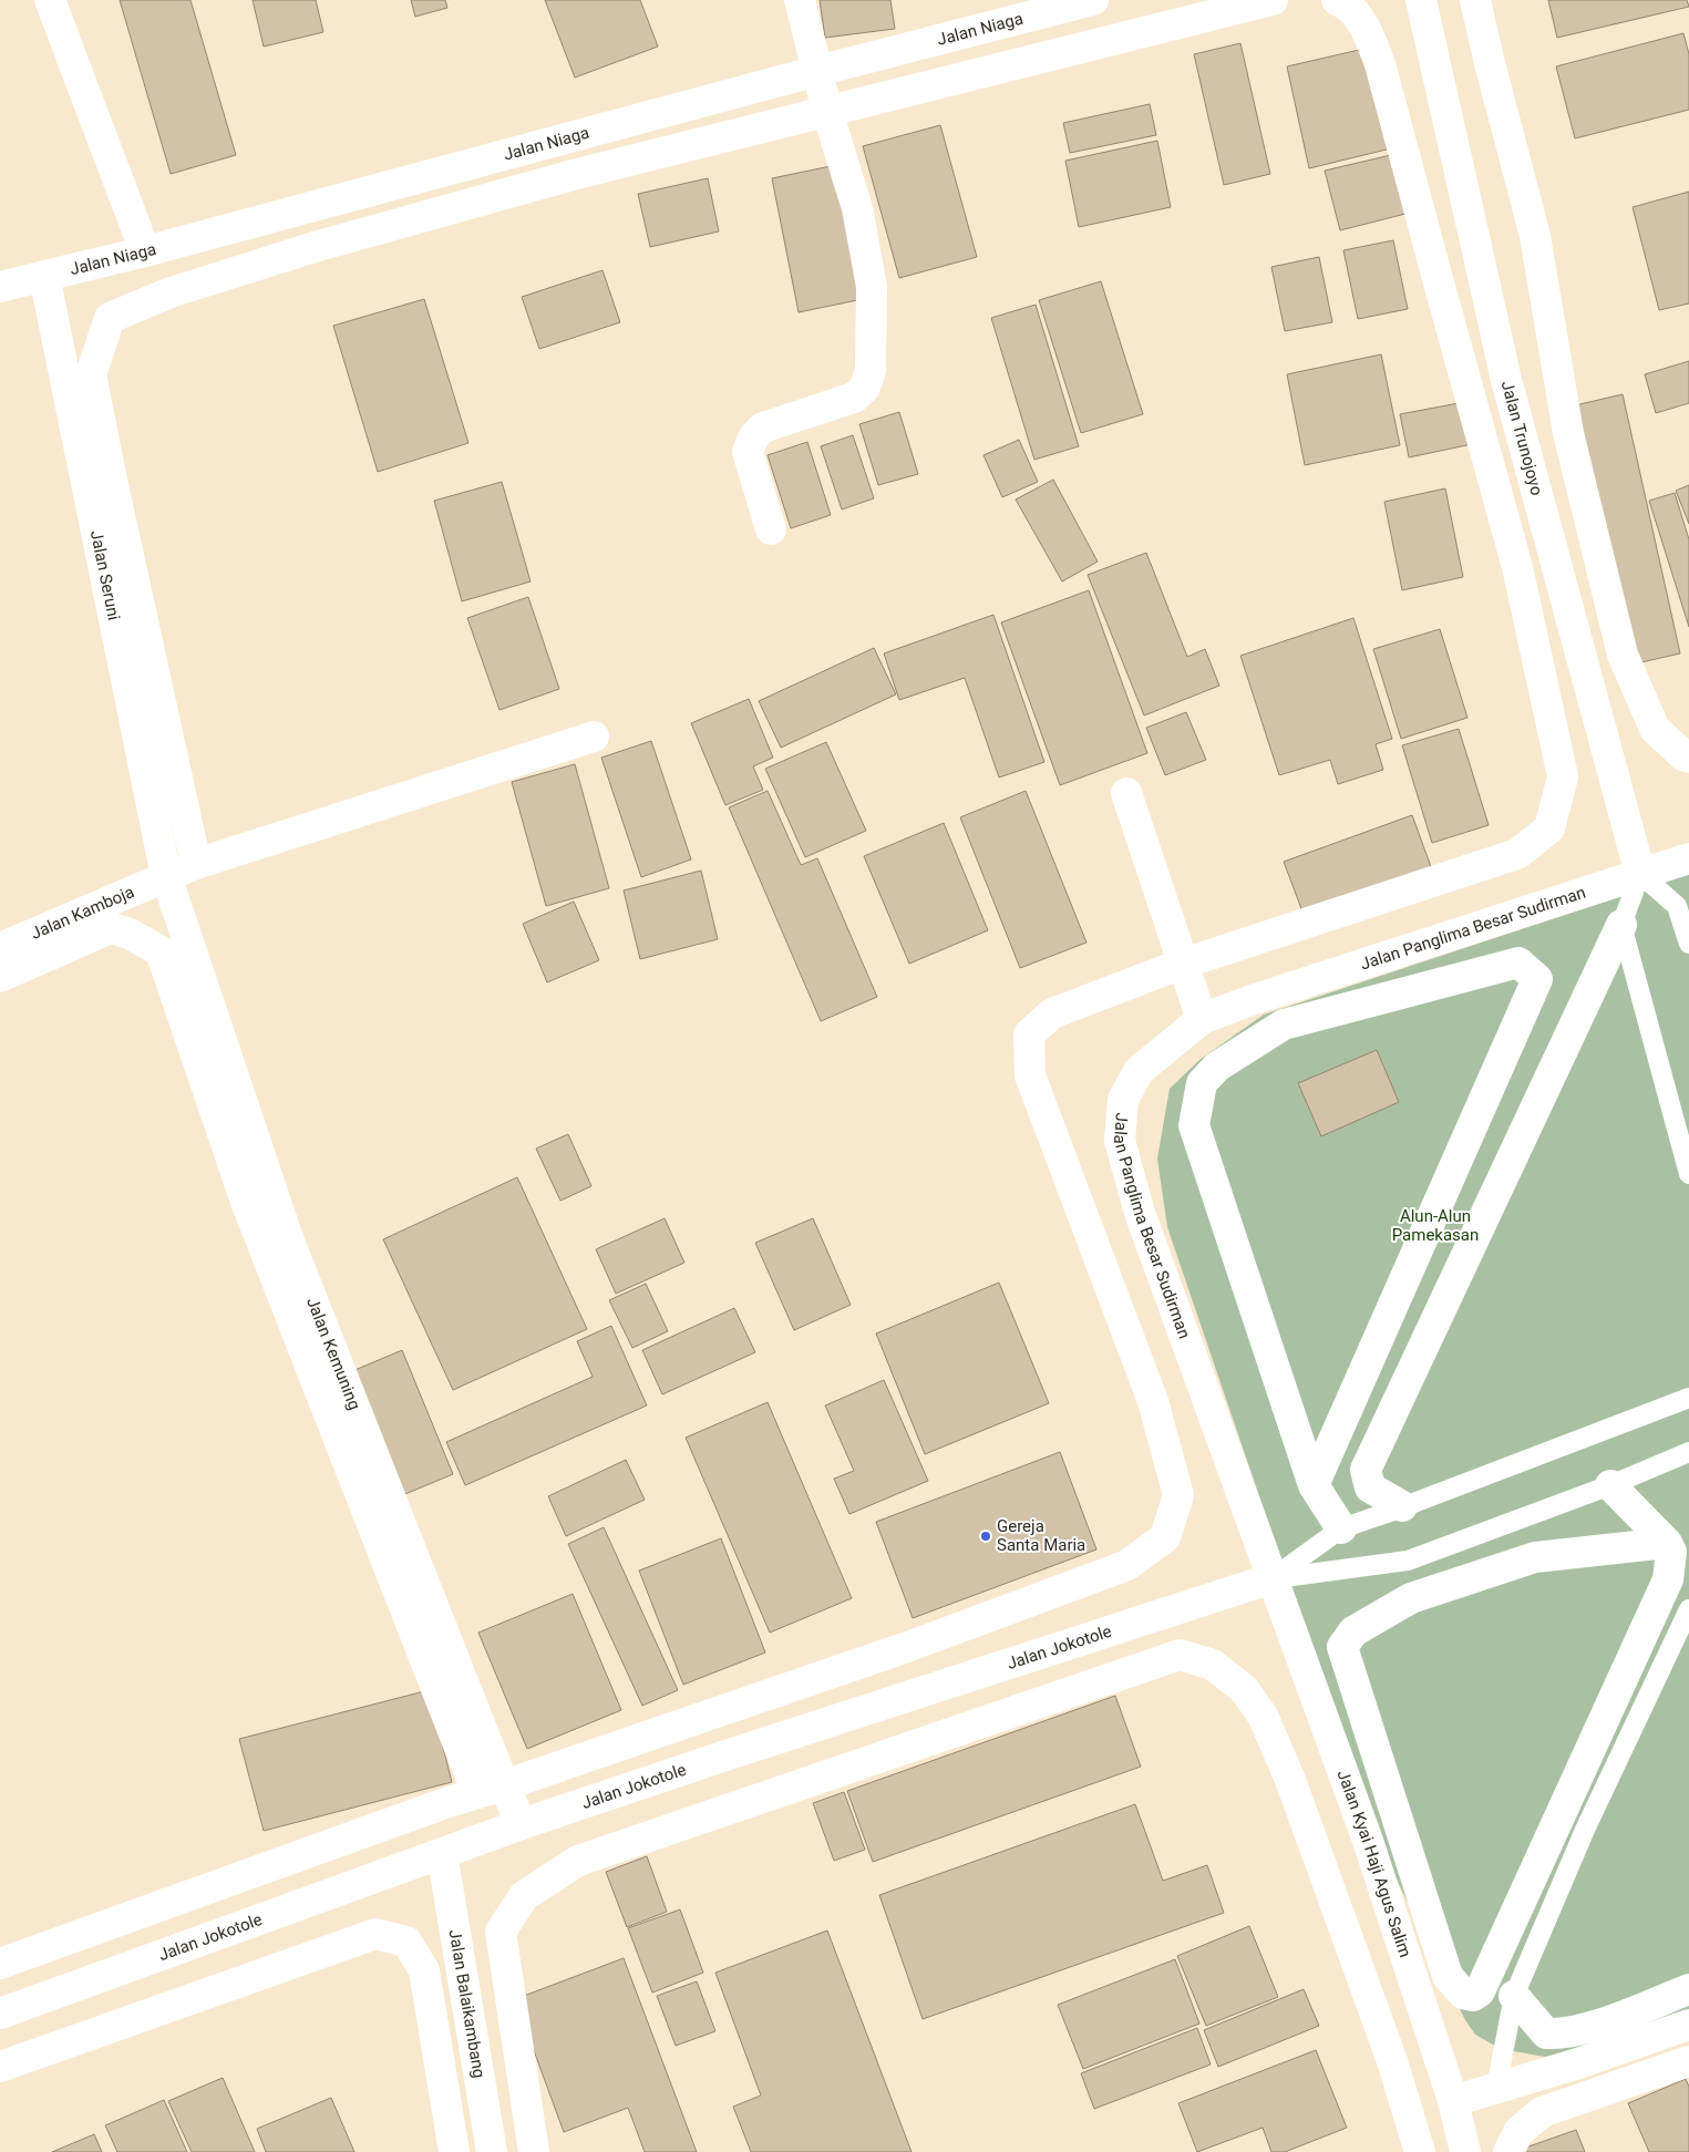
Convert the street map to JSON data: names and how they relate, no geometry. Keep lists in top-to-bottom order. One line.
{"streets":{"main road":["Jalan Niaga","Jalan Trunojoyo","Jalan Seruni","Jalan Kamboja","Jalan Panglima Besar Sudirman","Jalan Kemuning","Jalan Jokotole","Jalan Kyai Haji Agus Salim","Jalan Balaikambang"]},"crossings":[["Jalan Niaga","Jalan Seruni"],["Jalan Trunojoyo","Jalan Panglima Besar Sudirman"],["Jalan Seruni","Jalan Kamboja"],["Jalan Seruni","Jalan Kemuning"],["Jalan Kamboja","Jalan Kemuning"],["Jalan Panglima Besar Sudirman","Jalan Jokotole"],["Jalan Panglima Besar Sudirman","Jalan Kyai Haji Agus Salim"],["Jalan Kemuning","Jalan Jokotole"],["Jalan Jokotole","Jalan Kyai Haji Agus Salim"],["Jalan Jokotole","Jalan Balaikambang"]],"parks":["Alun-Alun Pamekasan"],"places":["Gereja Santa Maria"]}
